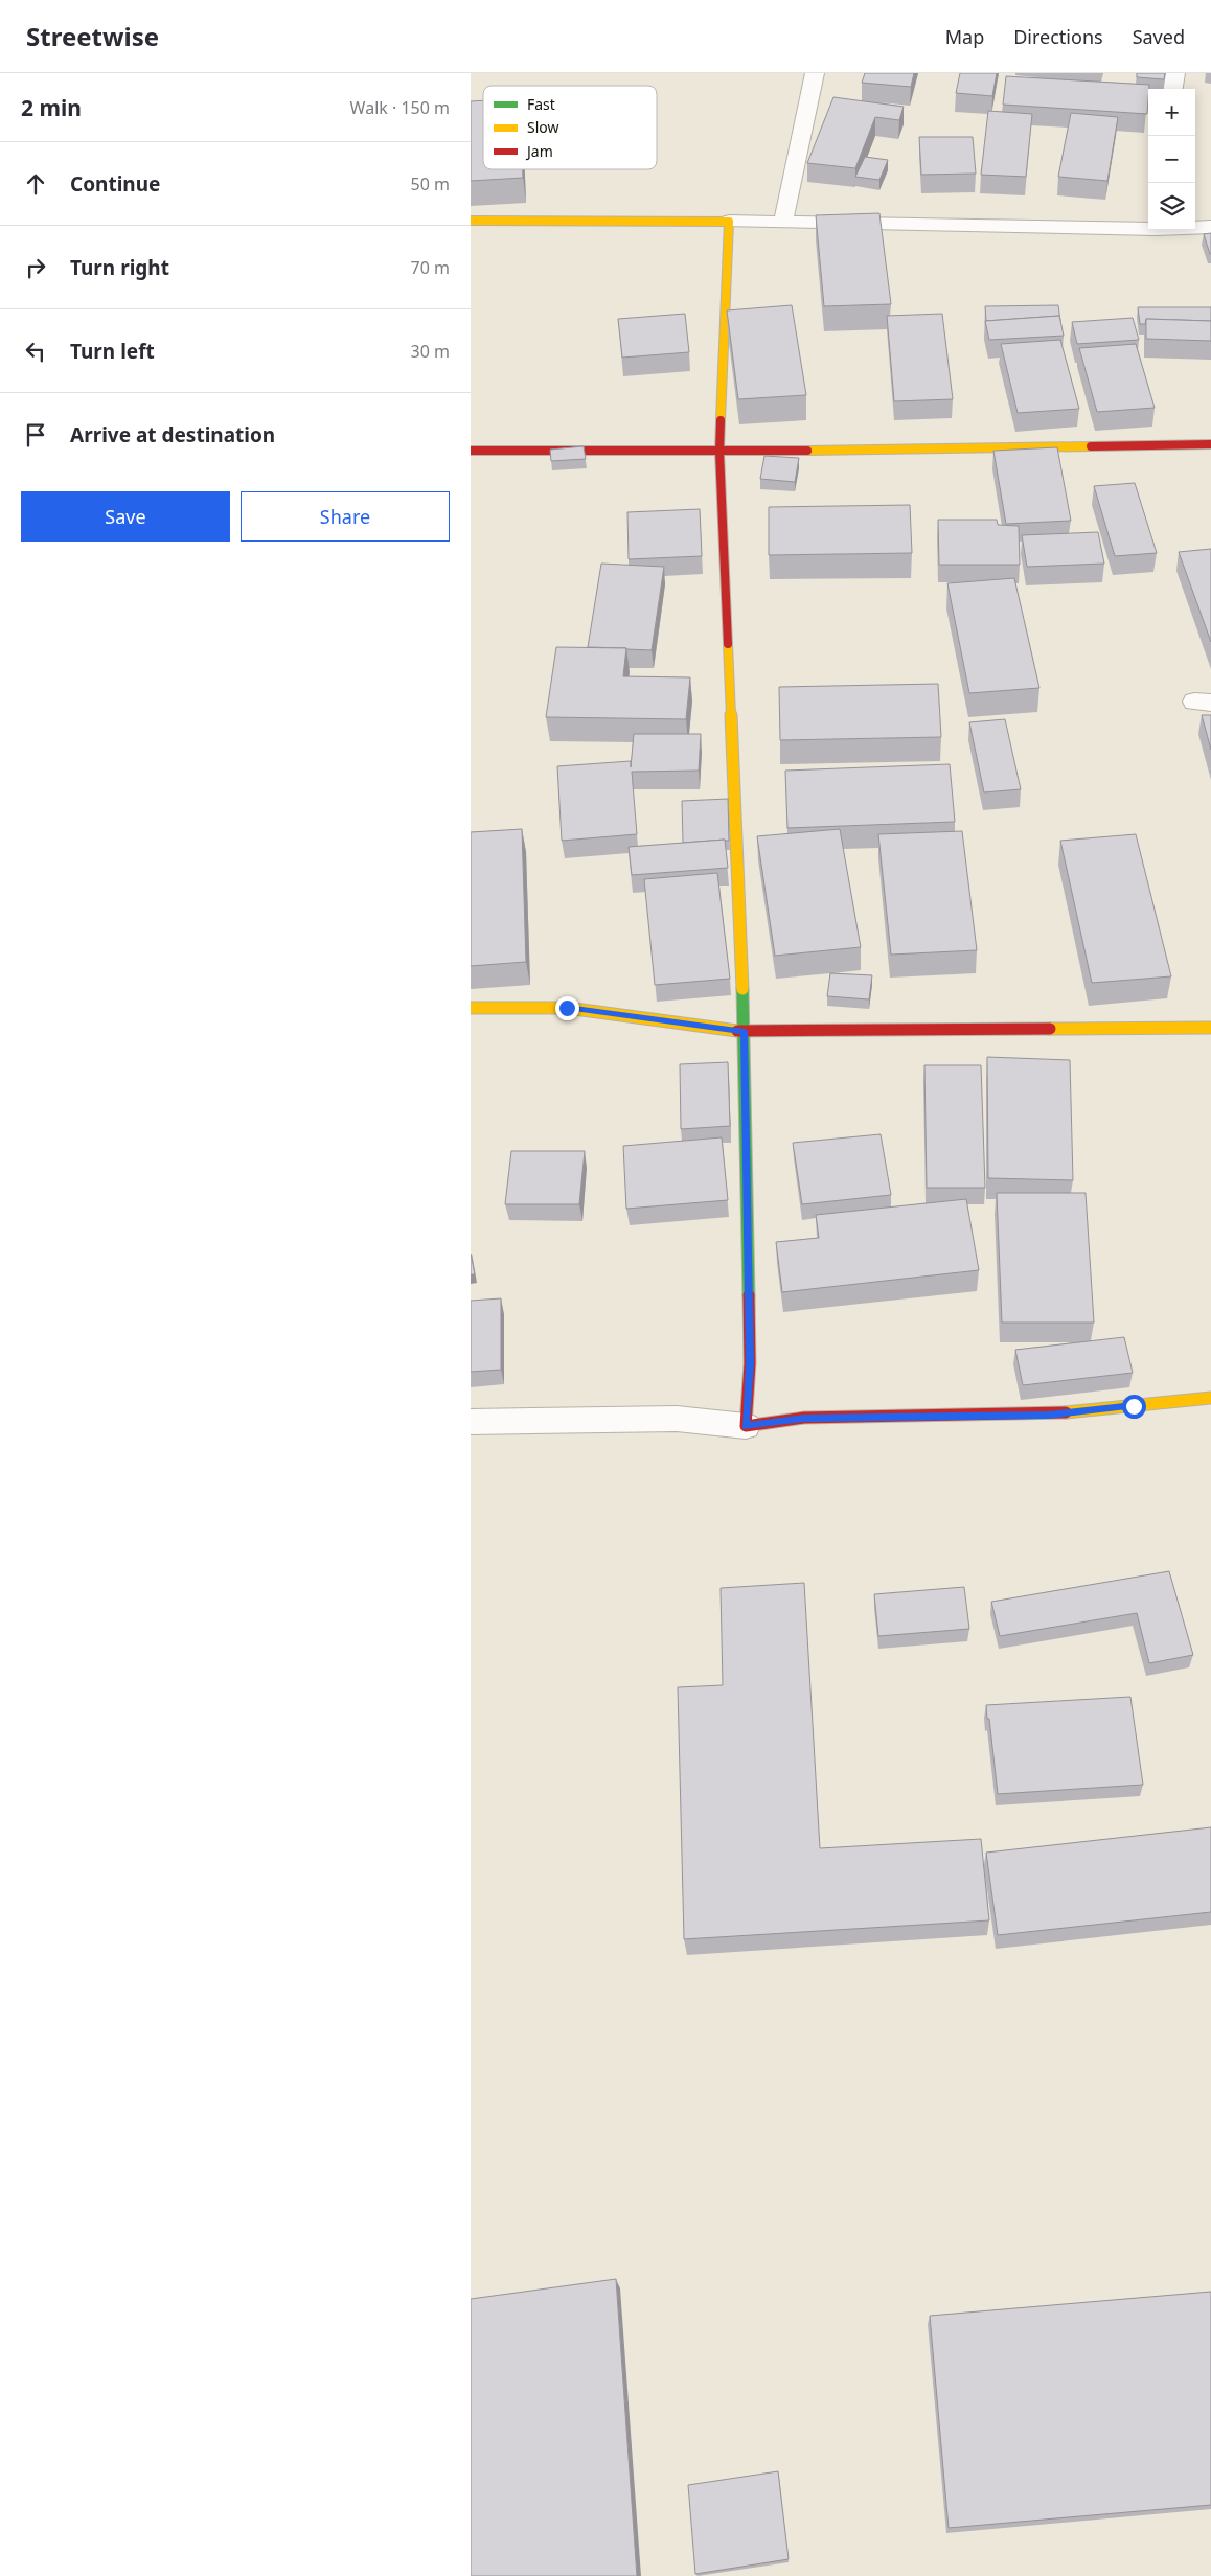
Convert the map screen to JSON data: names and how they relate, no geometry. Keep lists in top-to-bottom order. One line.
{"legend":["Fast","Slow","Jam"],"page":{"header":"Streetwise","nav":["Map","Directions","Saved"],"heading":["2 min","Walk · 150 m"],"map_buttons":["+","−"],"list":[["Continue","50 m"],["Turn right","70 m"],["Turn left","30 m"],"Arrive at destination"],"buttons":["Save","Share"]}}
